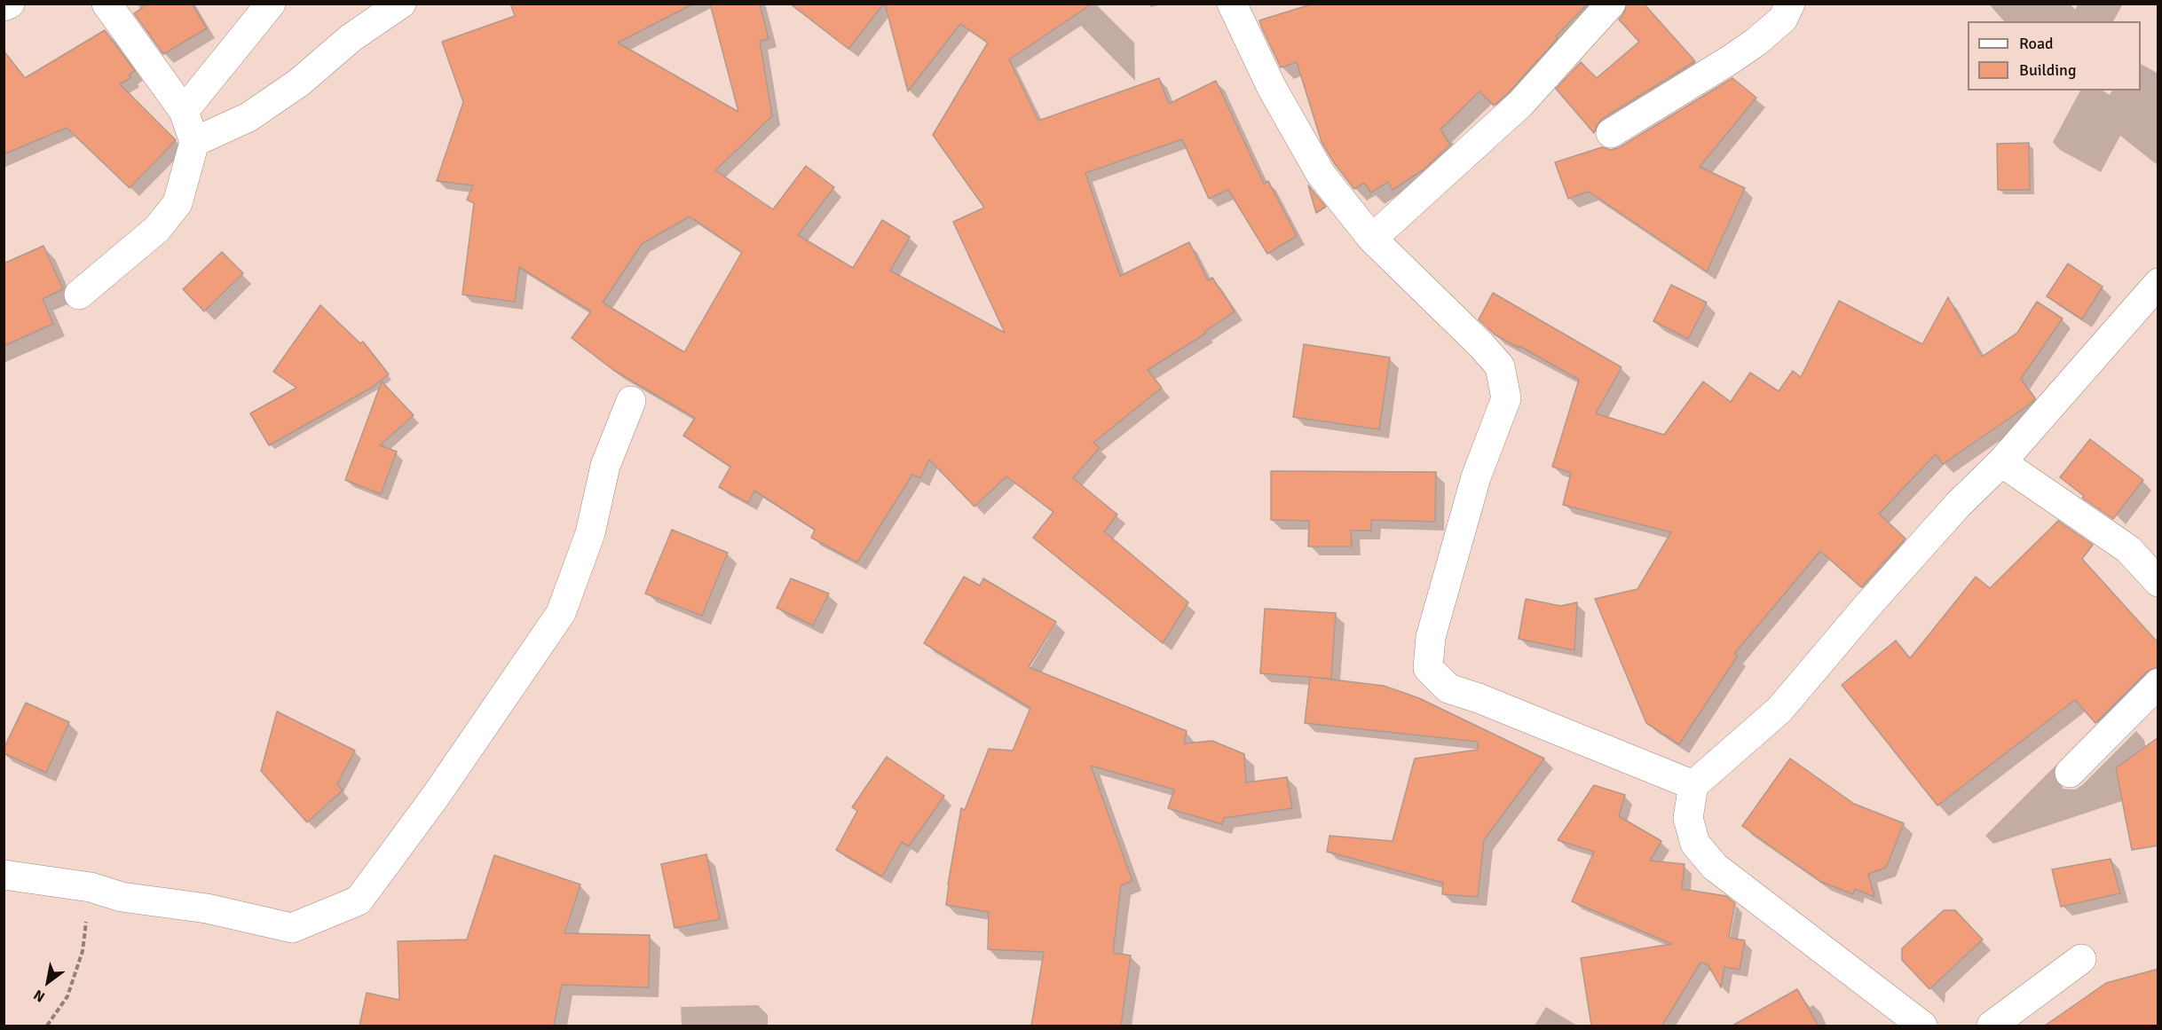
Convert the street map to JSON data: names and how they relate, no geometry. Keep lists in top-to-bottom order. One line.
{"legend":["Road","Building"],"north":"bottom left"}
